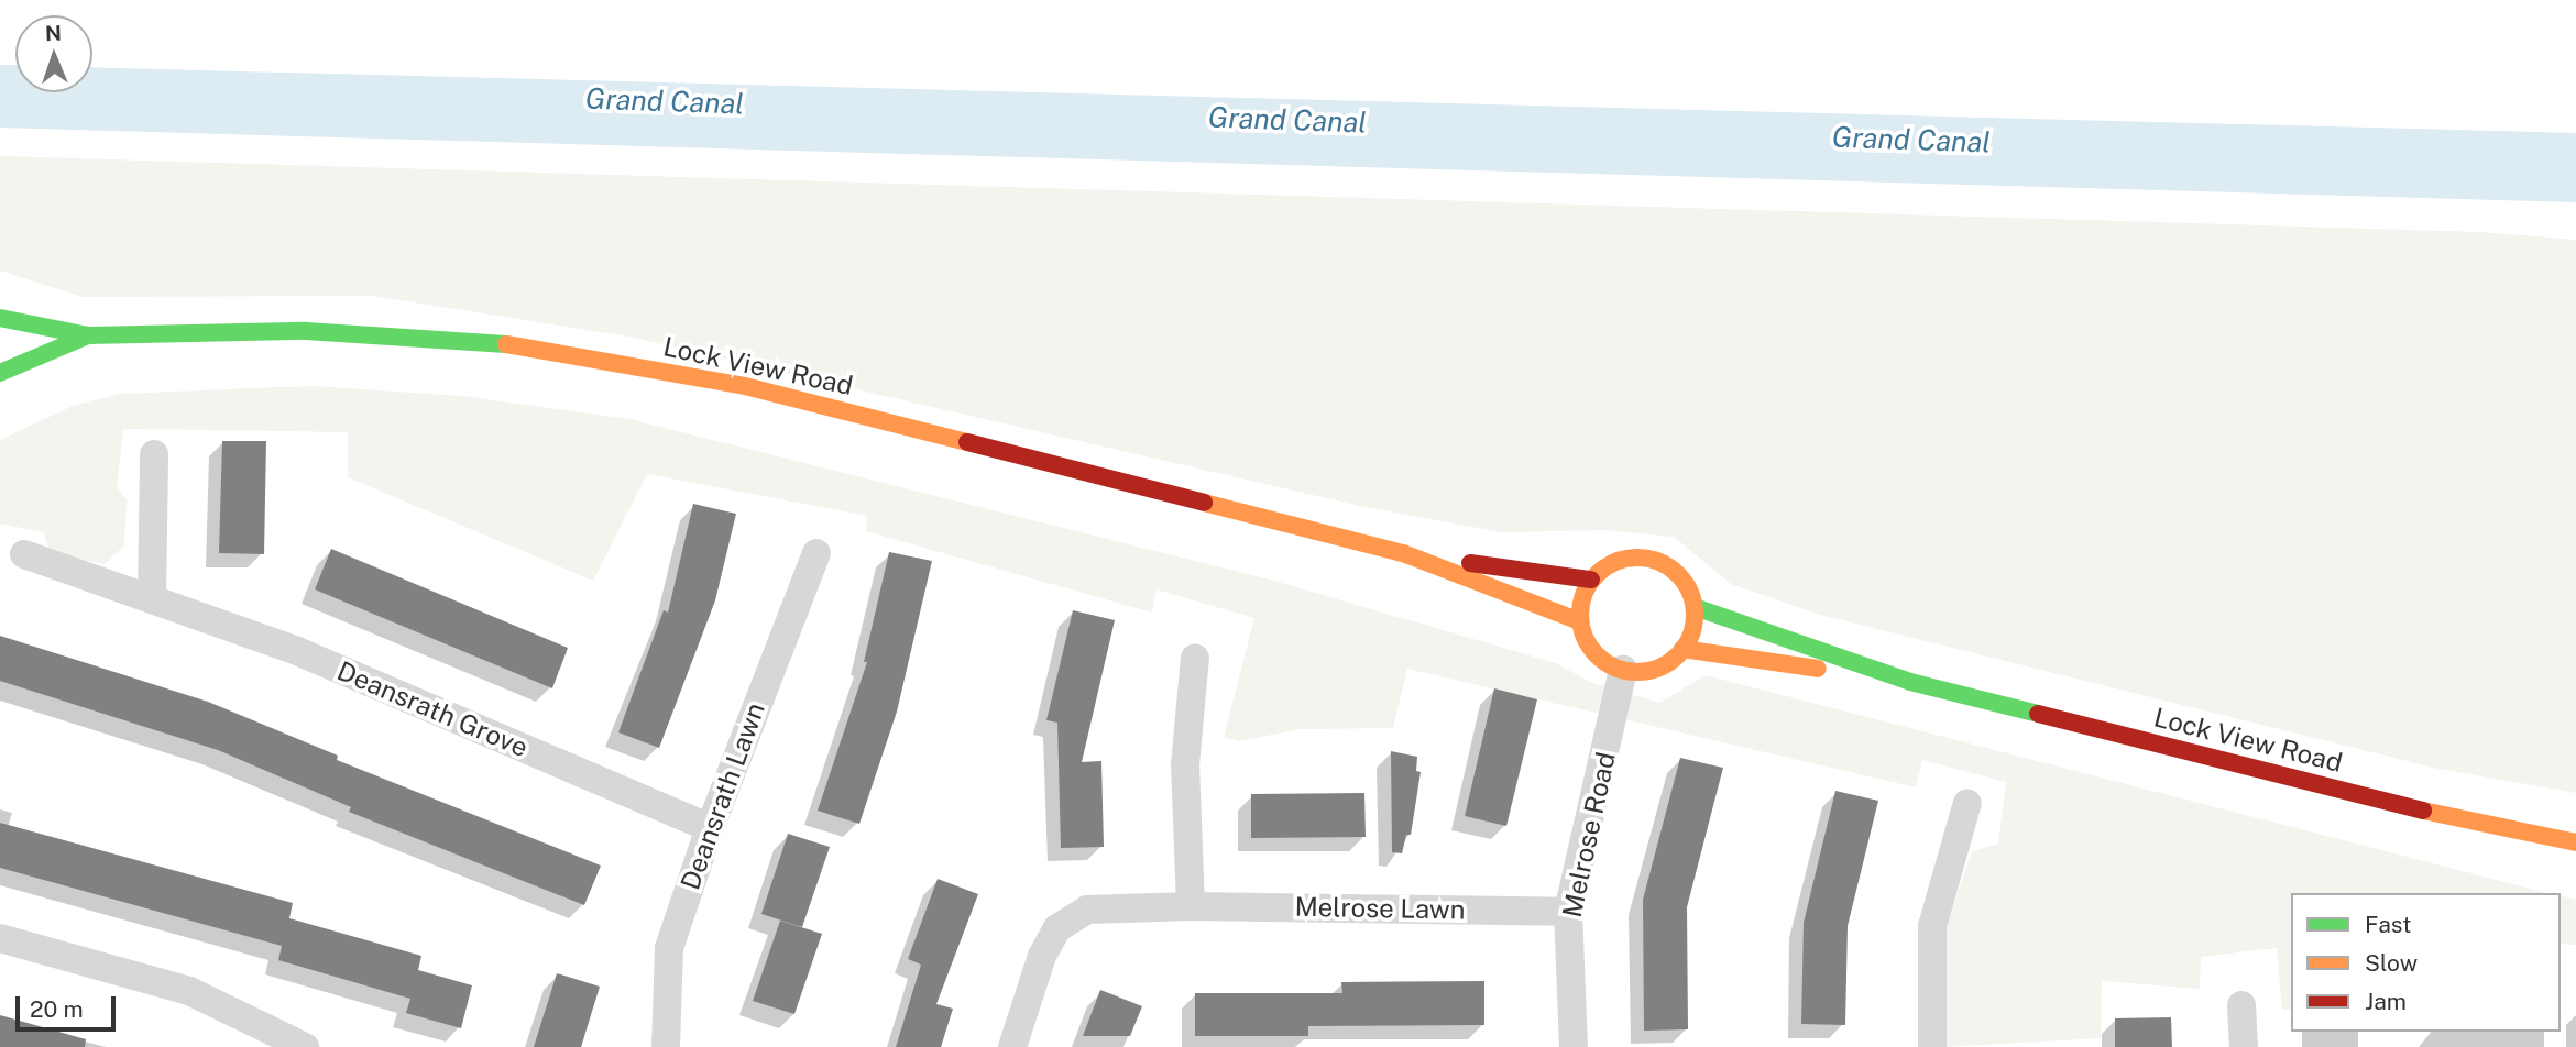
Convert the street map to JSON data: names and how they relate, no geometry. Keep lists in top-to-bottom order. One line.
{"streets":{"street":["Lock View Road","Deansrath Grove","Deansrath Lawn","Melrose Road","Melrose Lawn"]},"crossings":[["Lock View Road","Melrose Road"],["Deansrath Grove","Deansrath Lawn"],["Melrose Road","Melrose Lawn"]],"water":["Grand Canal"],"legend":["Fast","Slow","Jam"],"scale_bar":"20 m","north":"top"}
